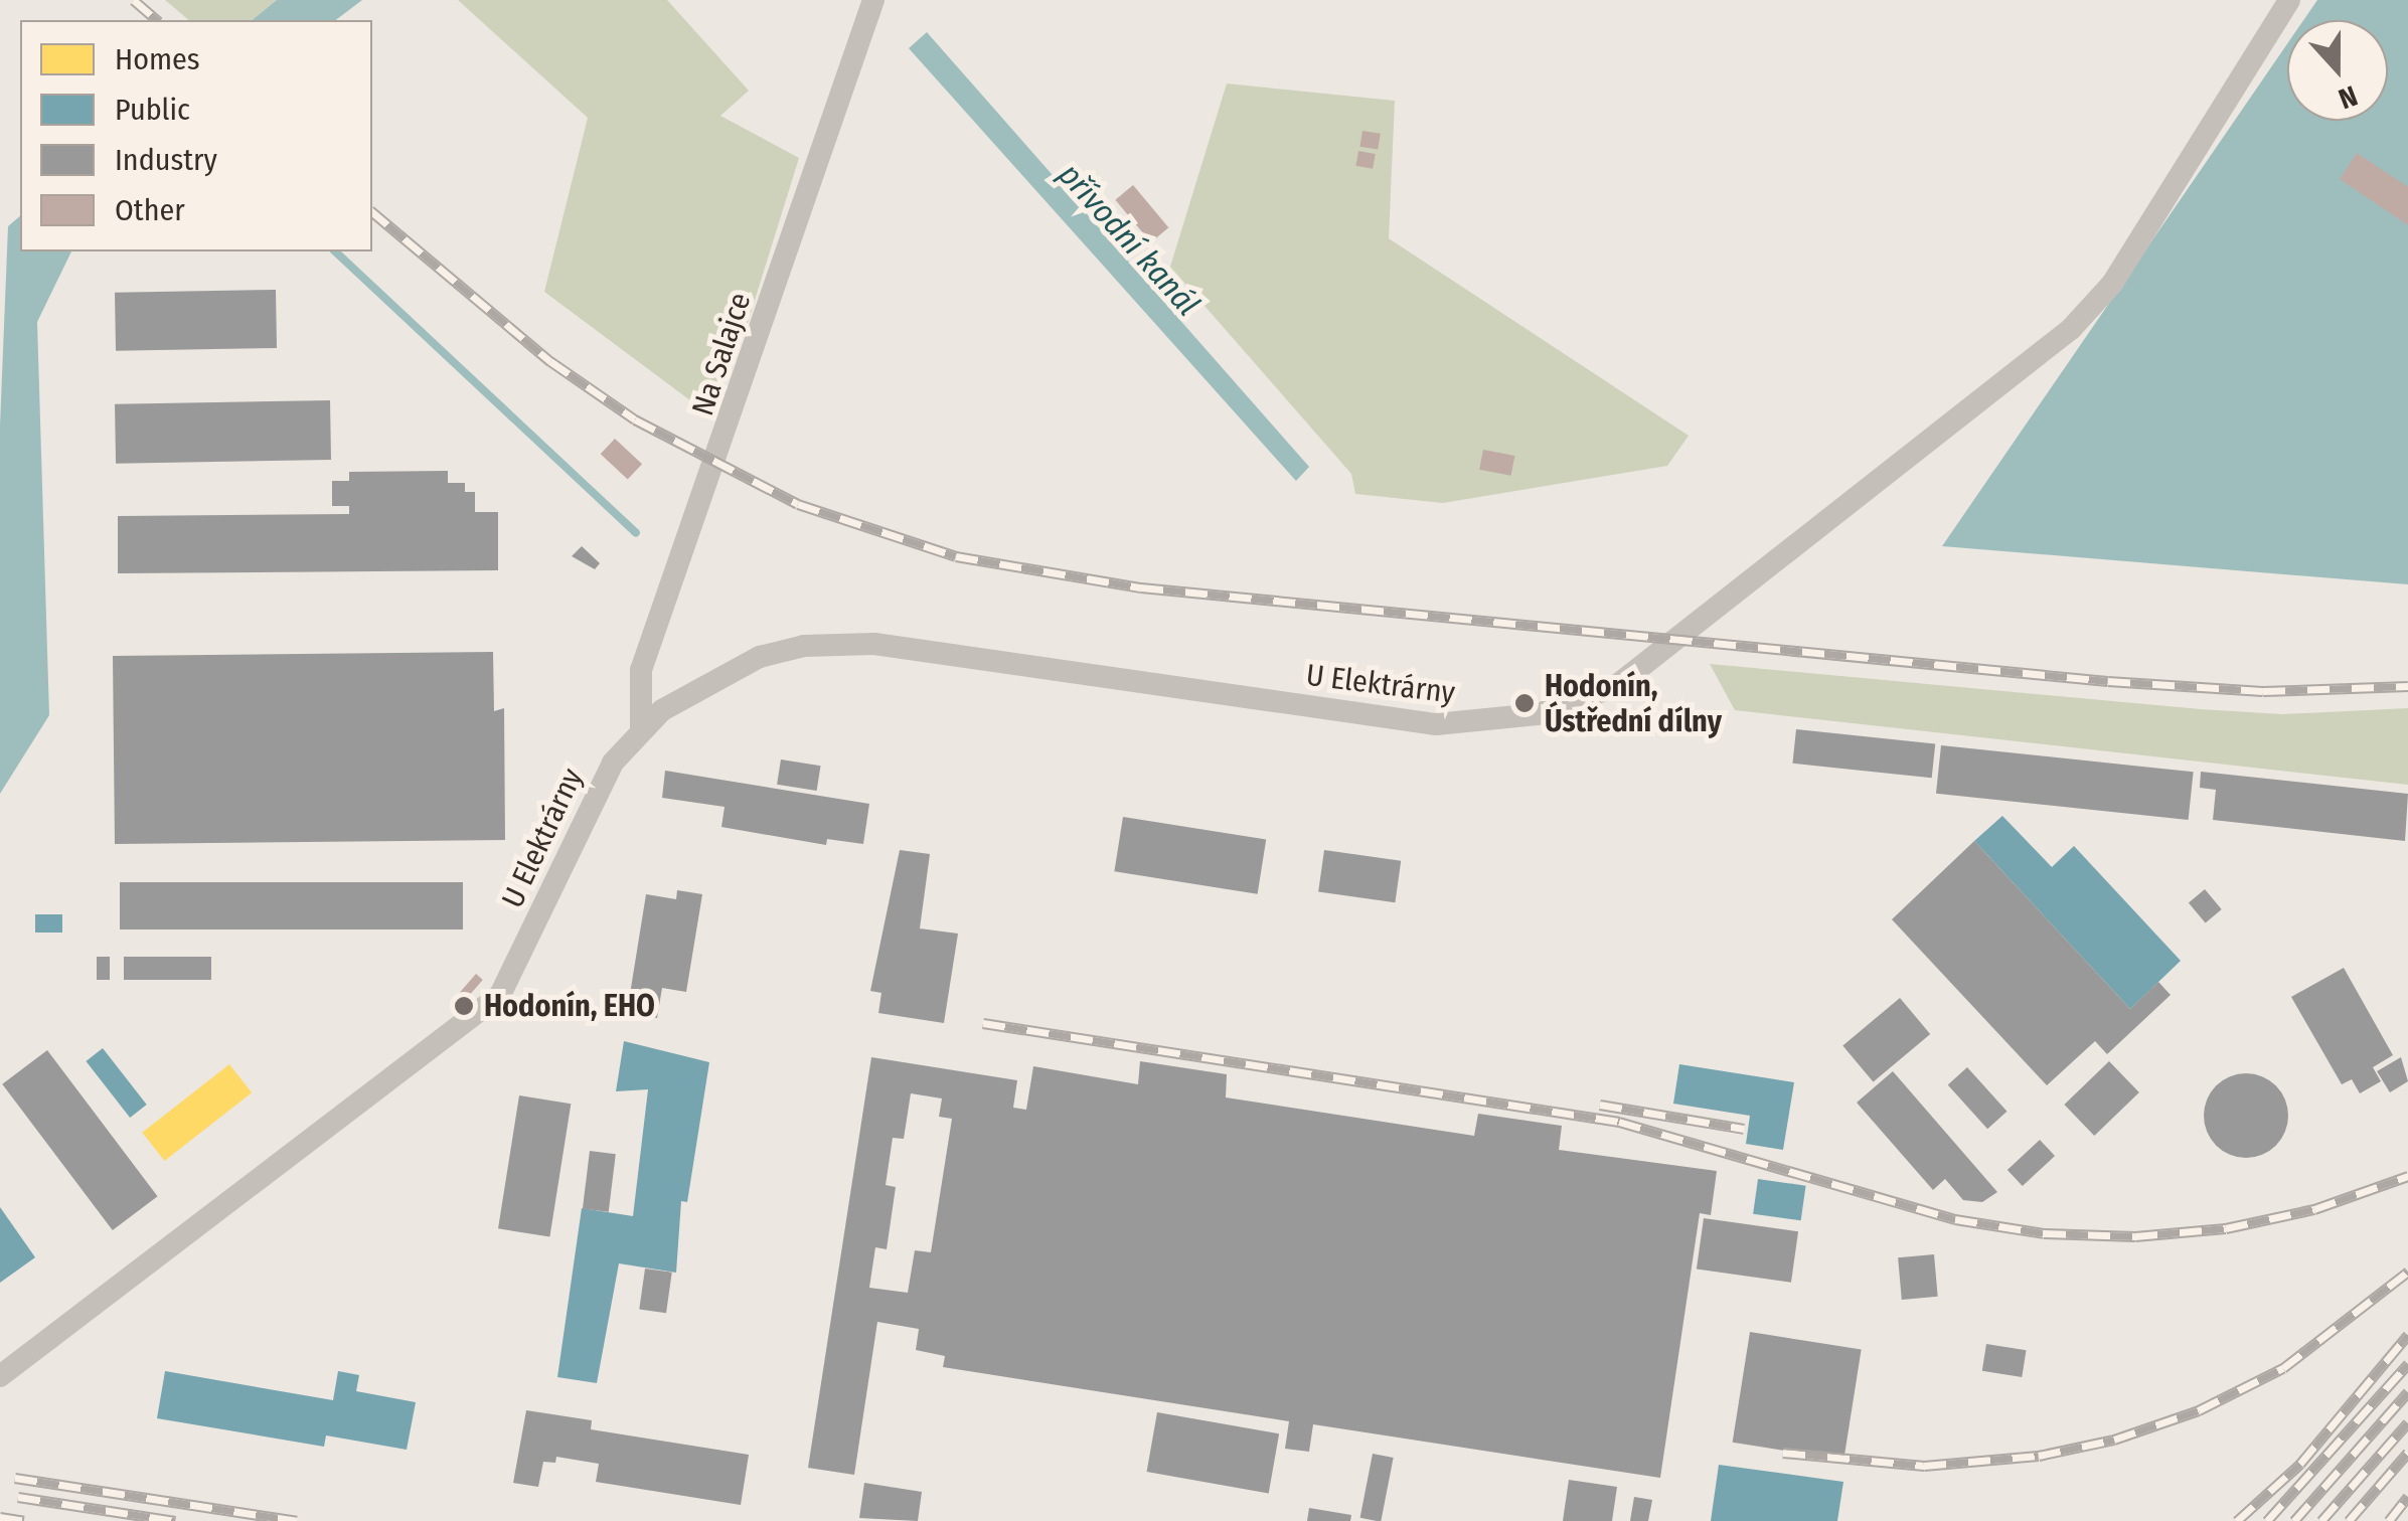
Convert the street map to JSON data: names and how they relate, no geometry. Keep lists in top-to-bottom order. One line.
{"streets":{"street":["Na Salajce","U Elektrárny"]},"crossings":[["Na Salajce","U Elektrárny"]],"water":["přívodní kanál"],"places":["Hodonín, Ústřední dílny","Hodonín, EHO"],"legend":["Homes","Public","Industry","Other"],"north":"bottom"}
